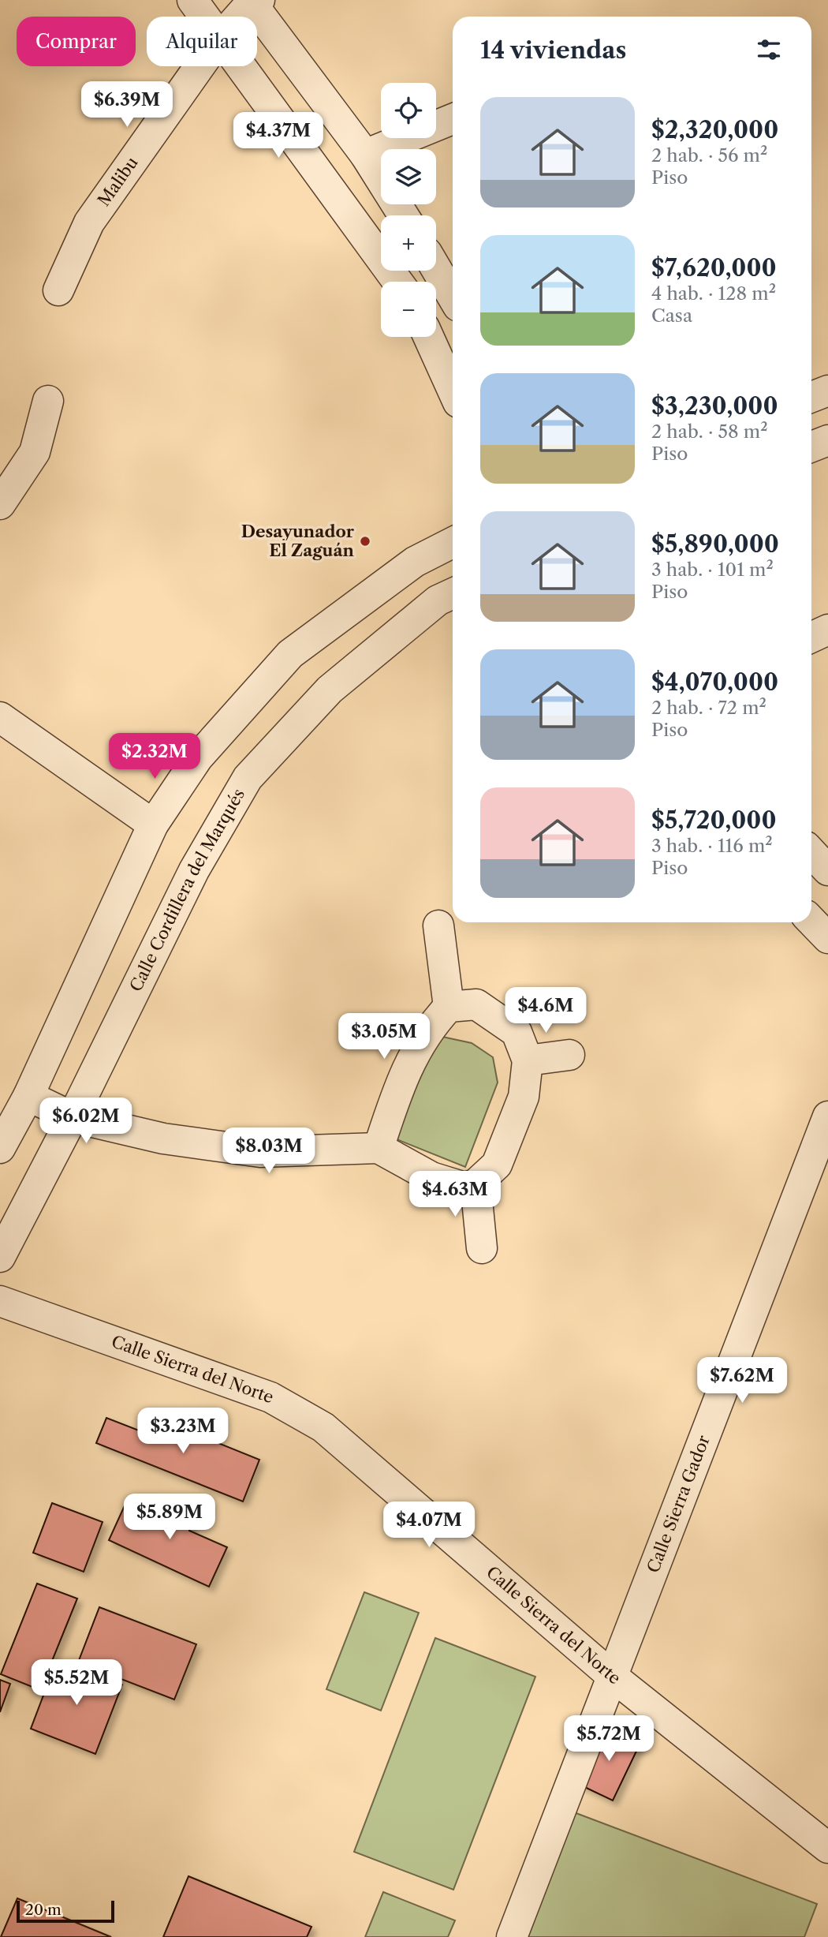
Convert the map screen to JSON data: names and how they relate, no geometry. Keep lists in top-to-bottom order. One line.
{"streets":{"street":["Malibu","Calle Cordillera del Marqués","Calle Sierra del Norte","Calle Sierra Gador"]},"crossings":[["Calle Sierra del Norte","Calle Sierra Gador"]],"places":["Desayunador El Zaguán"],"scale_bar":"20 m","page":{"chip":["Comprar","Alquilar"],"heading":"14 viviendas","price":["$6.39M","$4.37M","$2.32M","$4.6M","$3.05M","$6.02M","$8.03M","$4.63M","$7.62M","$3.23M","$5.89M","$4.07M","$5.52M","$5.72M"],"map_buttons":["+","−"],"list":[{"name":"$2,320,000","note":"2 hab. · 56 m² · Piso"},{"name":"$7,620,000","note":"4 hab. · 128 m² · Casa"},{"name":"$3,230,000","note":"2 hab. · 58 m² · Piso"},{"name":"$5,890,000","note":"3 hab. · 101 m² · Piso"},{"name":"$4,070,000","note":"2 hab. · 72 m² · Piso"},{"name":"$5,720,000","note":"3 hab. · 116 m² · Piso"}],"scale":"20 m"}}
